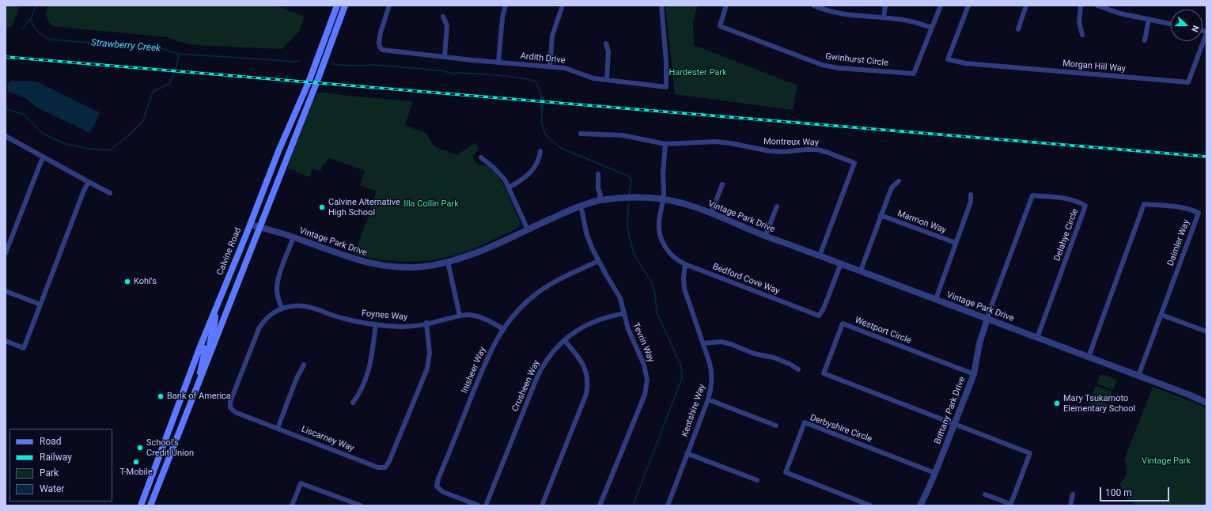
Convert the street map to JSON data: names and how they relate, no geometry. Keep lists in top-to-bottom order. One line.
{"streets":{"main road":["Calvine Road"],"street":["Ardith Drive","Gwinhurst Circle","Morgan Hill Way","Montreux Way","Vintage Park Drive","Marmon Way","Delahye Circle","Daimler Way","Bedford Cove Way","Foynes Way","Westport Circle","Tevrin Way","Inisheer Way","Crusheen Way","Kentshire Way","Brittany Park Drive","Derbyshire Circle","Liscarney Way"]},"crossings":[["Montreux Way","Vintage Park Drive"],["Montreux Way","Bedford Cove Way"],["Vintage Park Drive","Delahye Circle"],["Vintage Park Drive","Daimler Way"],["Vintage Park Drive","Calvine Road"],["Vintage Park Drive","Bedford Cove Way"],["Vintage Park Drive","Tevrin Way"],["Vintage Park Drive","Brittany Park Drive"],["Delahye Circle","Brittany Park Drive"],["Bedford Cove Way","Kentshire Way"],["Foynes Way","Inisheer Way"],["Foynes Way","Liscarney Way"],["Westport Circle","Brittany Park Drive"],["Tevrin Way","Inisheer Way"],["Tevrin Way","Crusheen Way"],["Brittany Park Drive","Derbyshire Circle"]],"water":["Strawberry Creek"],"parks":["Hardester Park","Illa Collin Park","Vintage Park"],"places":["Calvine Alternative High School","Kohl's","Bank of America","Mary Tsukamoto Elementary School","School's Credit Union","T-Mobile"],"legend":["Road","Railway","Park","Water"],"scale_bar":"100 m","north":"right"}
